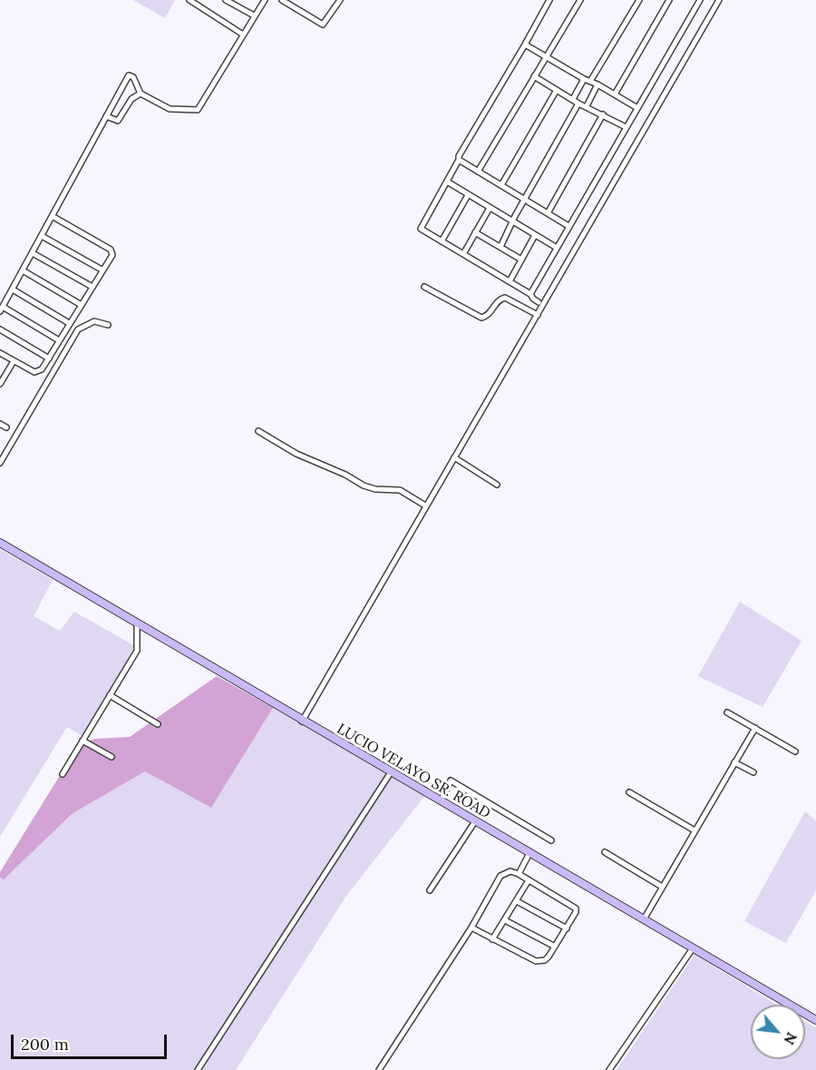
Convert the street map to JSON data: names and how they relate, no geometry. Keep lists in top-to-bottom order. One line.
{"streets":{"main road":["LUCIO VELAYO SR. ROAD"]},"scale_bar":"200 m","north":"bottom right"}
